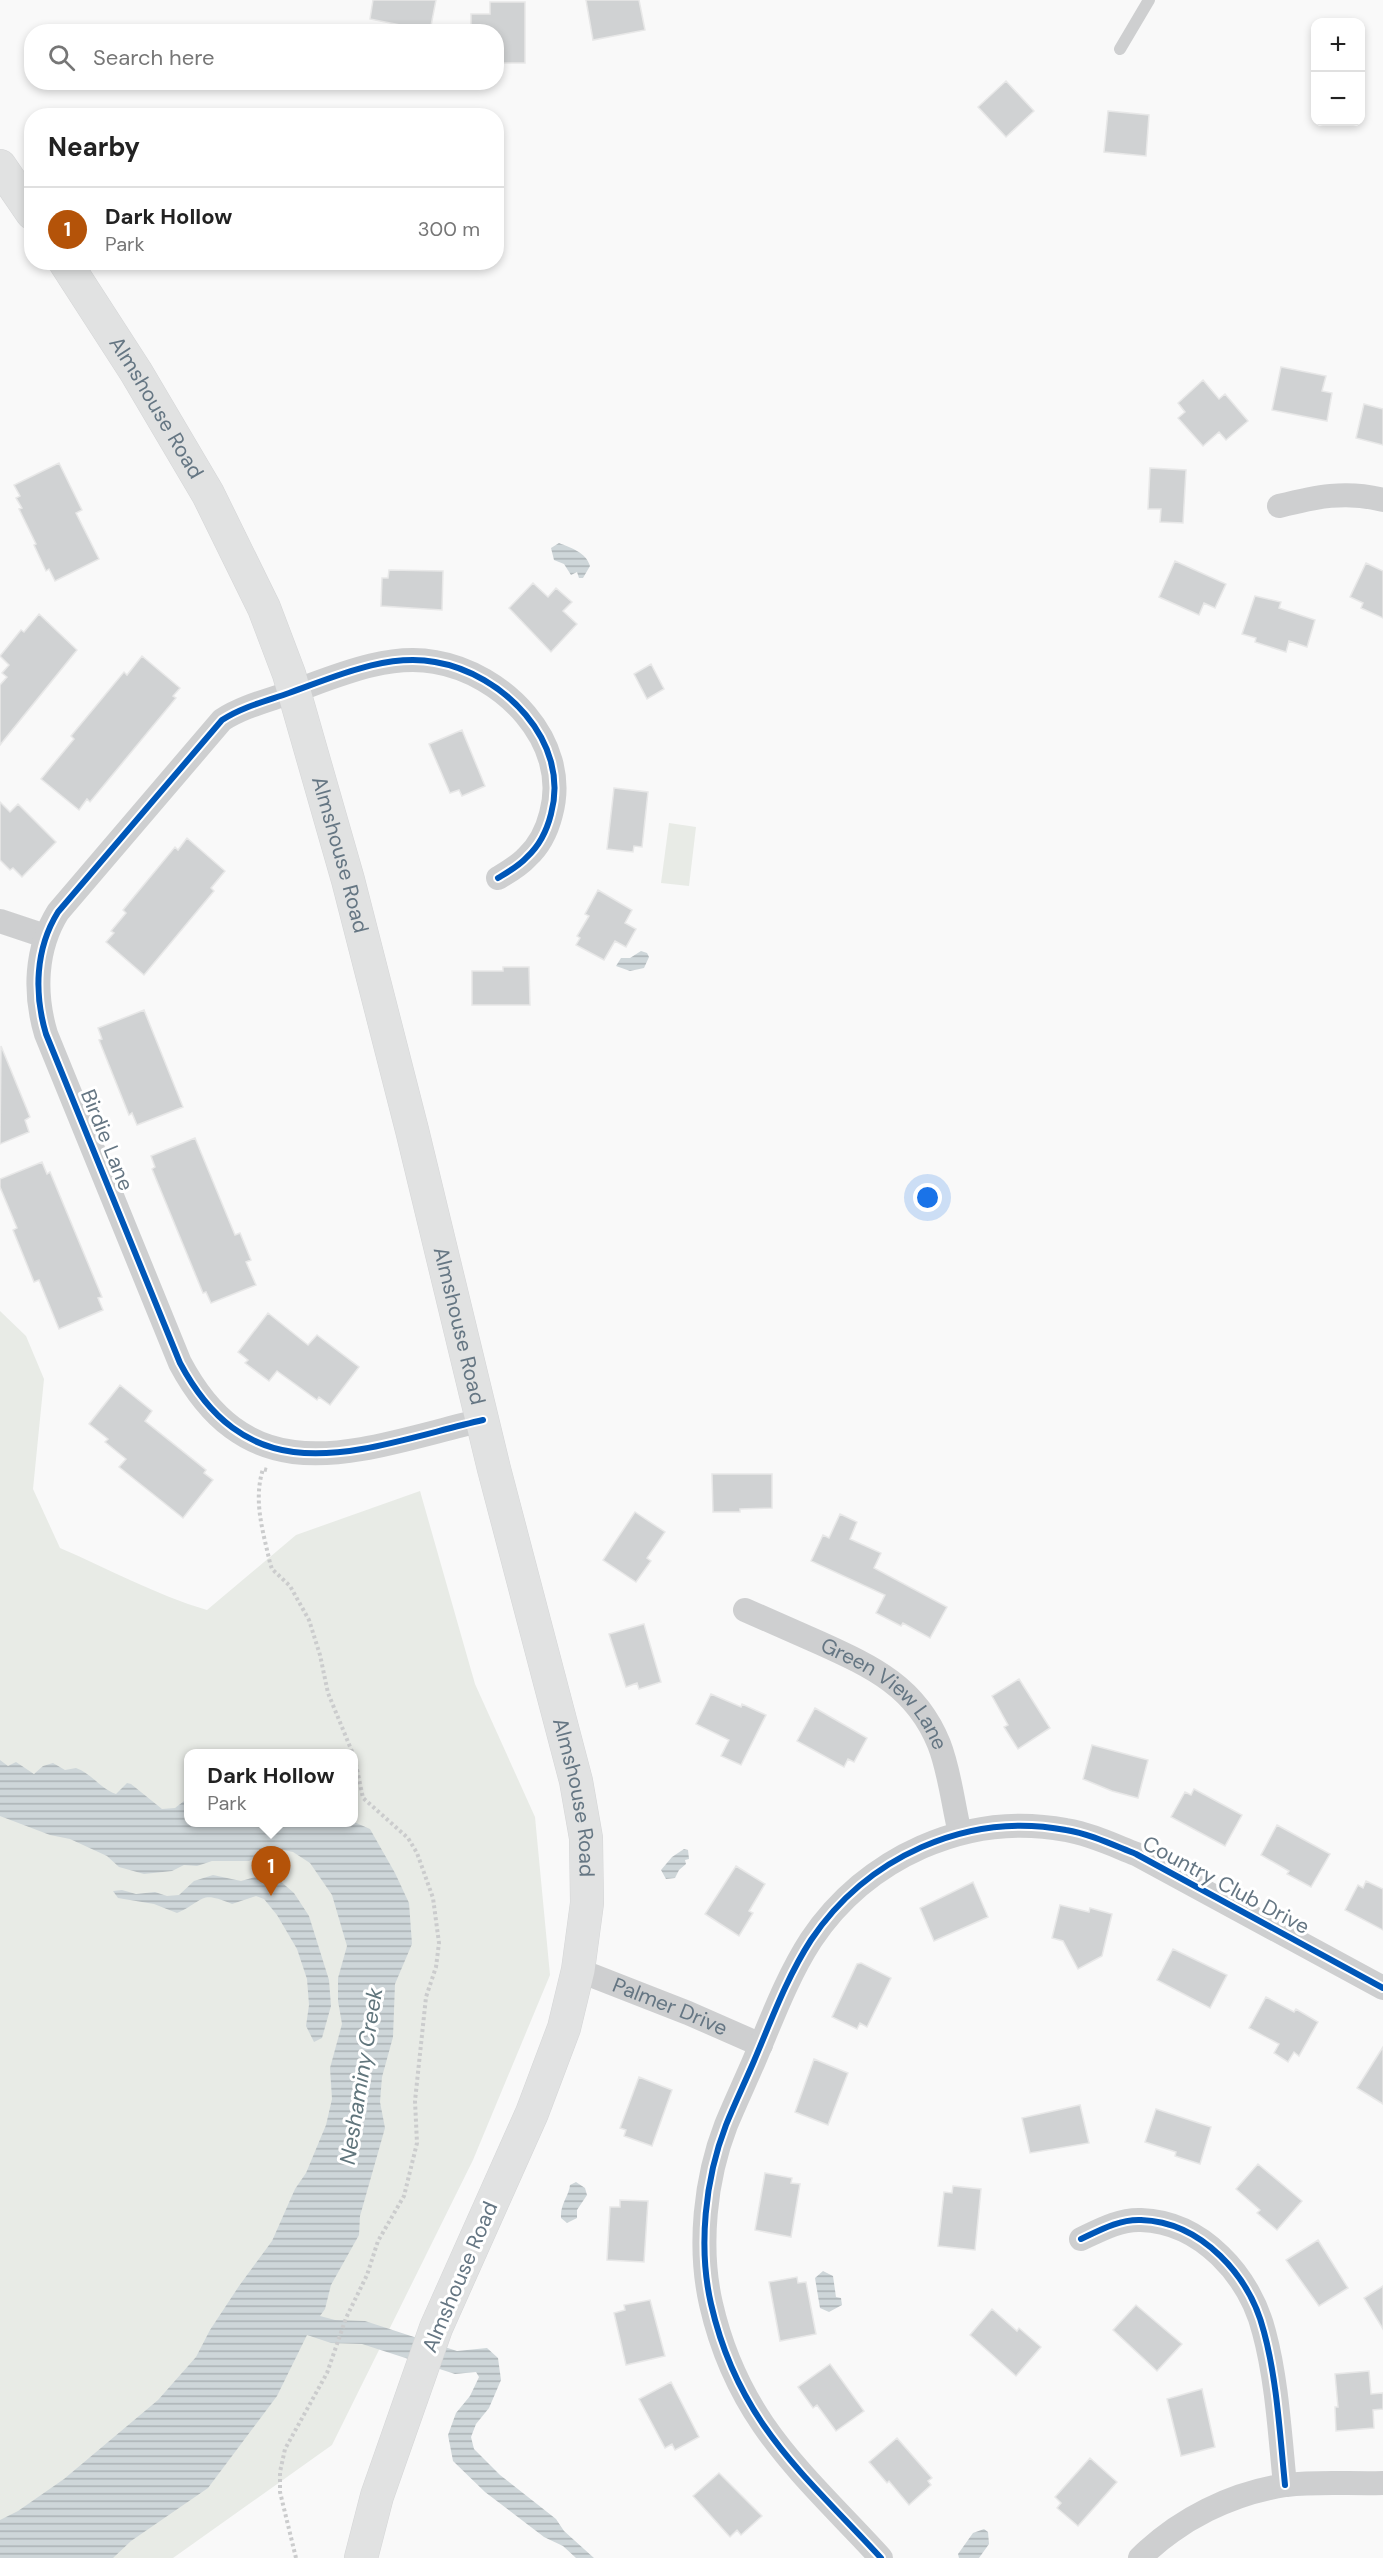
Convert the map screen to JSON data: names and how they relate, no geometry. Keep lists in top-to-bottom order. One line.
{"streets":{"main road":["Almshouse Road"],"street":["Birdie Lane","Green View Lane","Country Club Drive","Palmer Drive"]},"crossings":[["Almshouse Road","Birdie Lane"],["Almshouse Road","Palmer Drive"],["Green View Lane","Country Club Drive"],["Country Club Drive","Palmer Drive"]],"water":["Neshaminy Creek"],"page":{"map_buttons":["+","−"],"search":"Search here","heading":"Nearby","list":[{"mark":"1","name":"Dark Hollow","note":"Park","value":"300 m"}],"popup":["Dark Hollow","Park"],"pins":"1"}}
